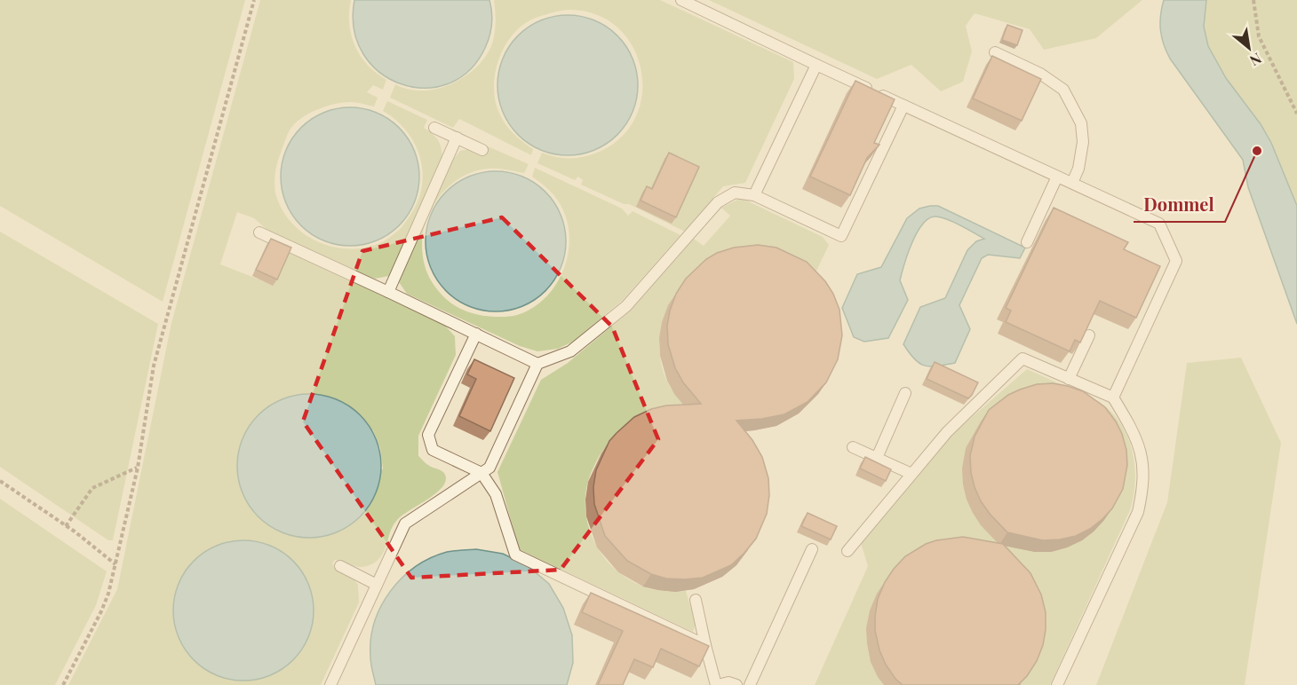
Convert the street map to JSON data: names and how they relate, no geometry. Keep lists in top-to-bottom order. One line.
{"places":["Dommel"],"north":"bottom right"}
